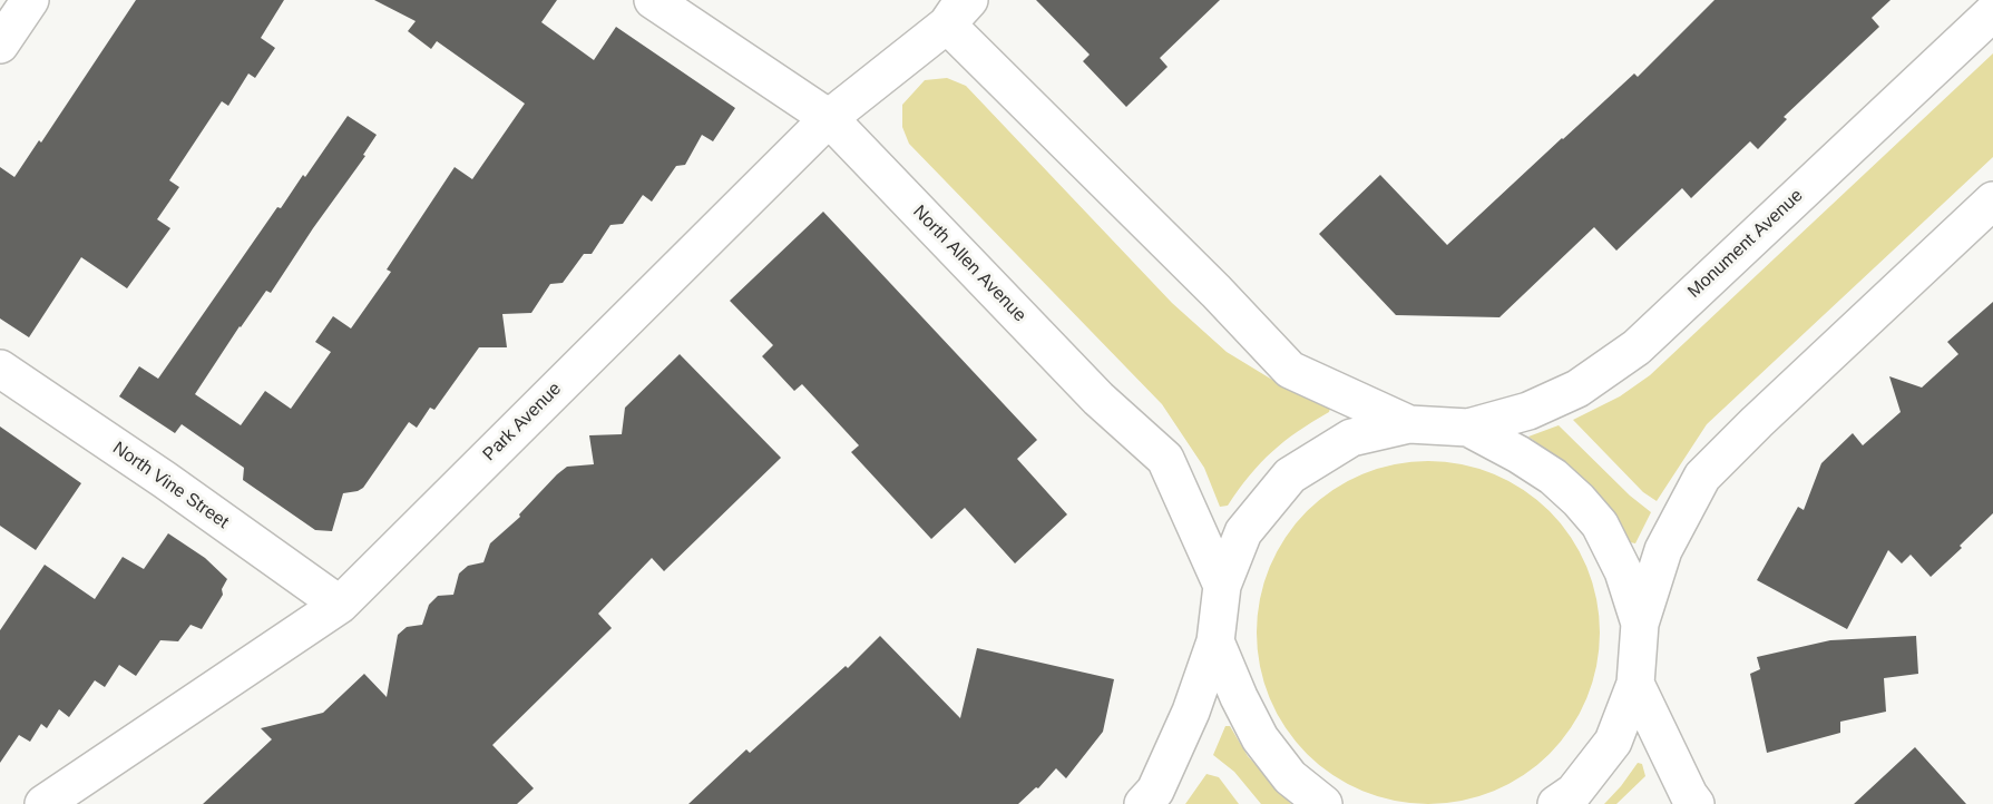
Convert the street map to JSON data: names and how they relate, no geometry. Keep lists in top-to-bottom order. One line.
{"streets":{"street":["Monument Avenue","North Allen Avenue","Park Avenue","North Vine Street"]},"crossings":[["North Allen Avenue","Park Avenue"],["Park Avenue","North Vine Street"]]}
